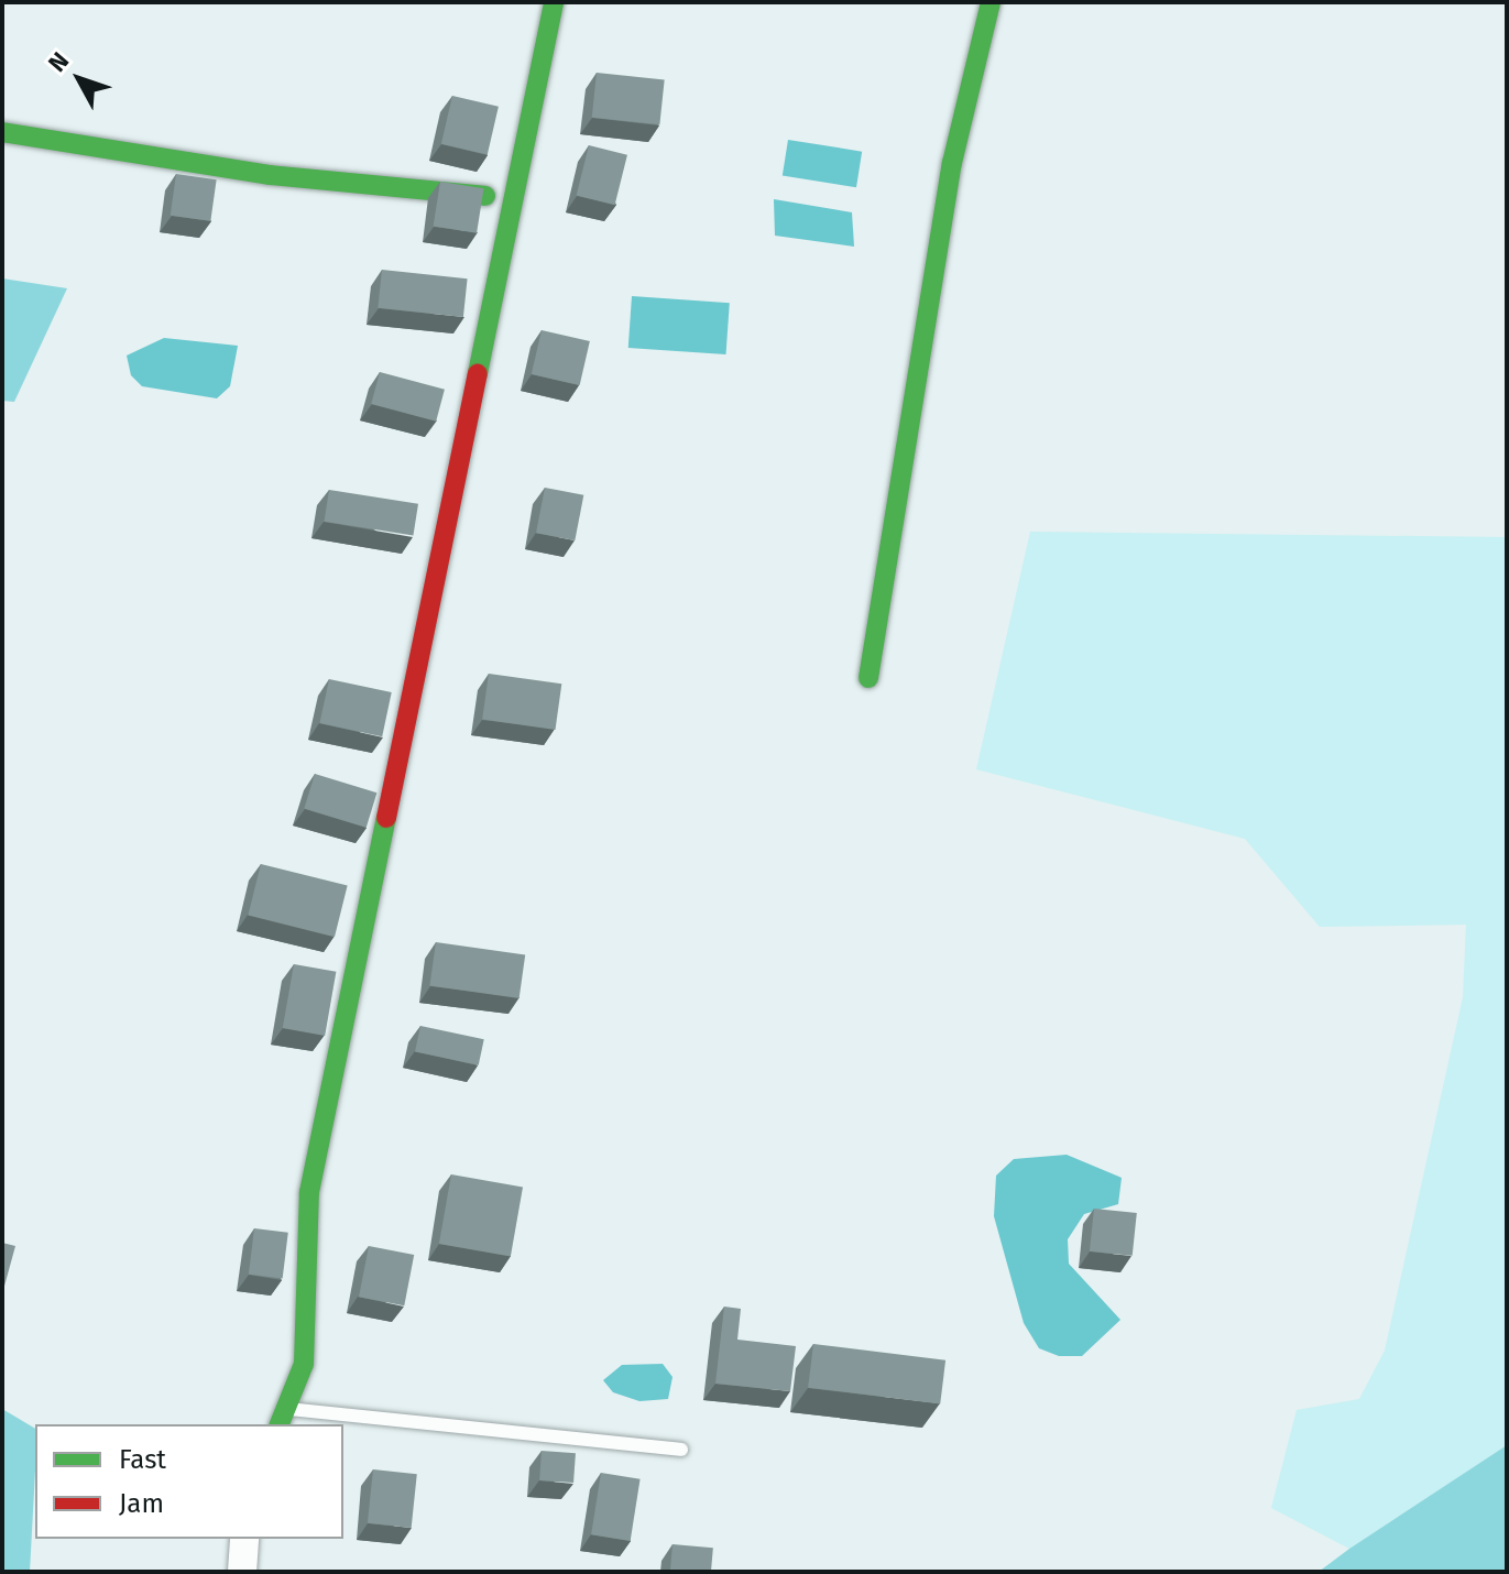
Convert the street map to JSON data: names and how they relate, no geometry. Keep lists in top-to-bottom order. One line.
{"legend":["Fast","Jam"],"north":"top left"}
